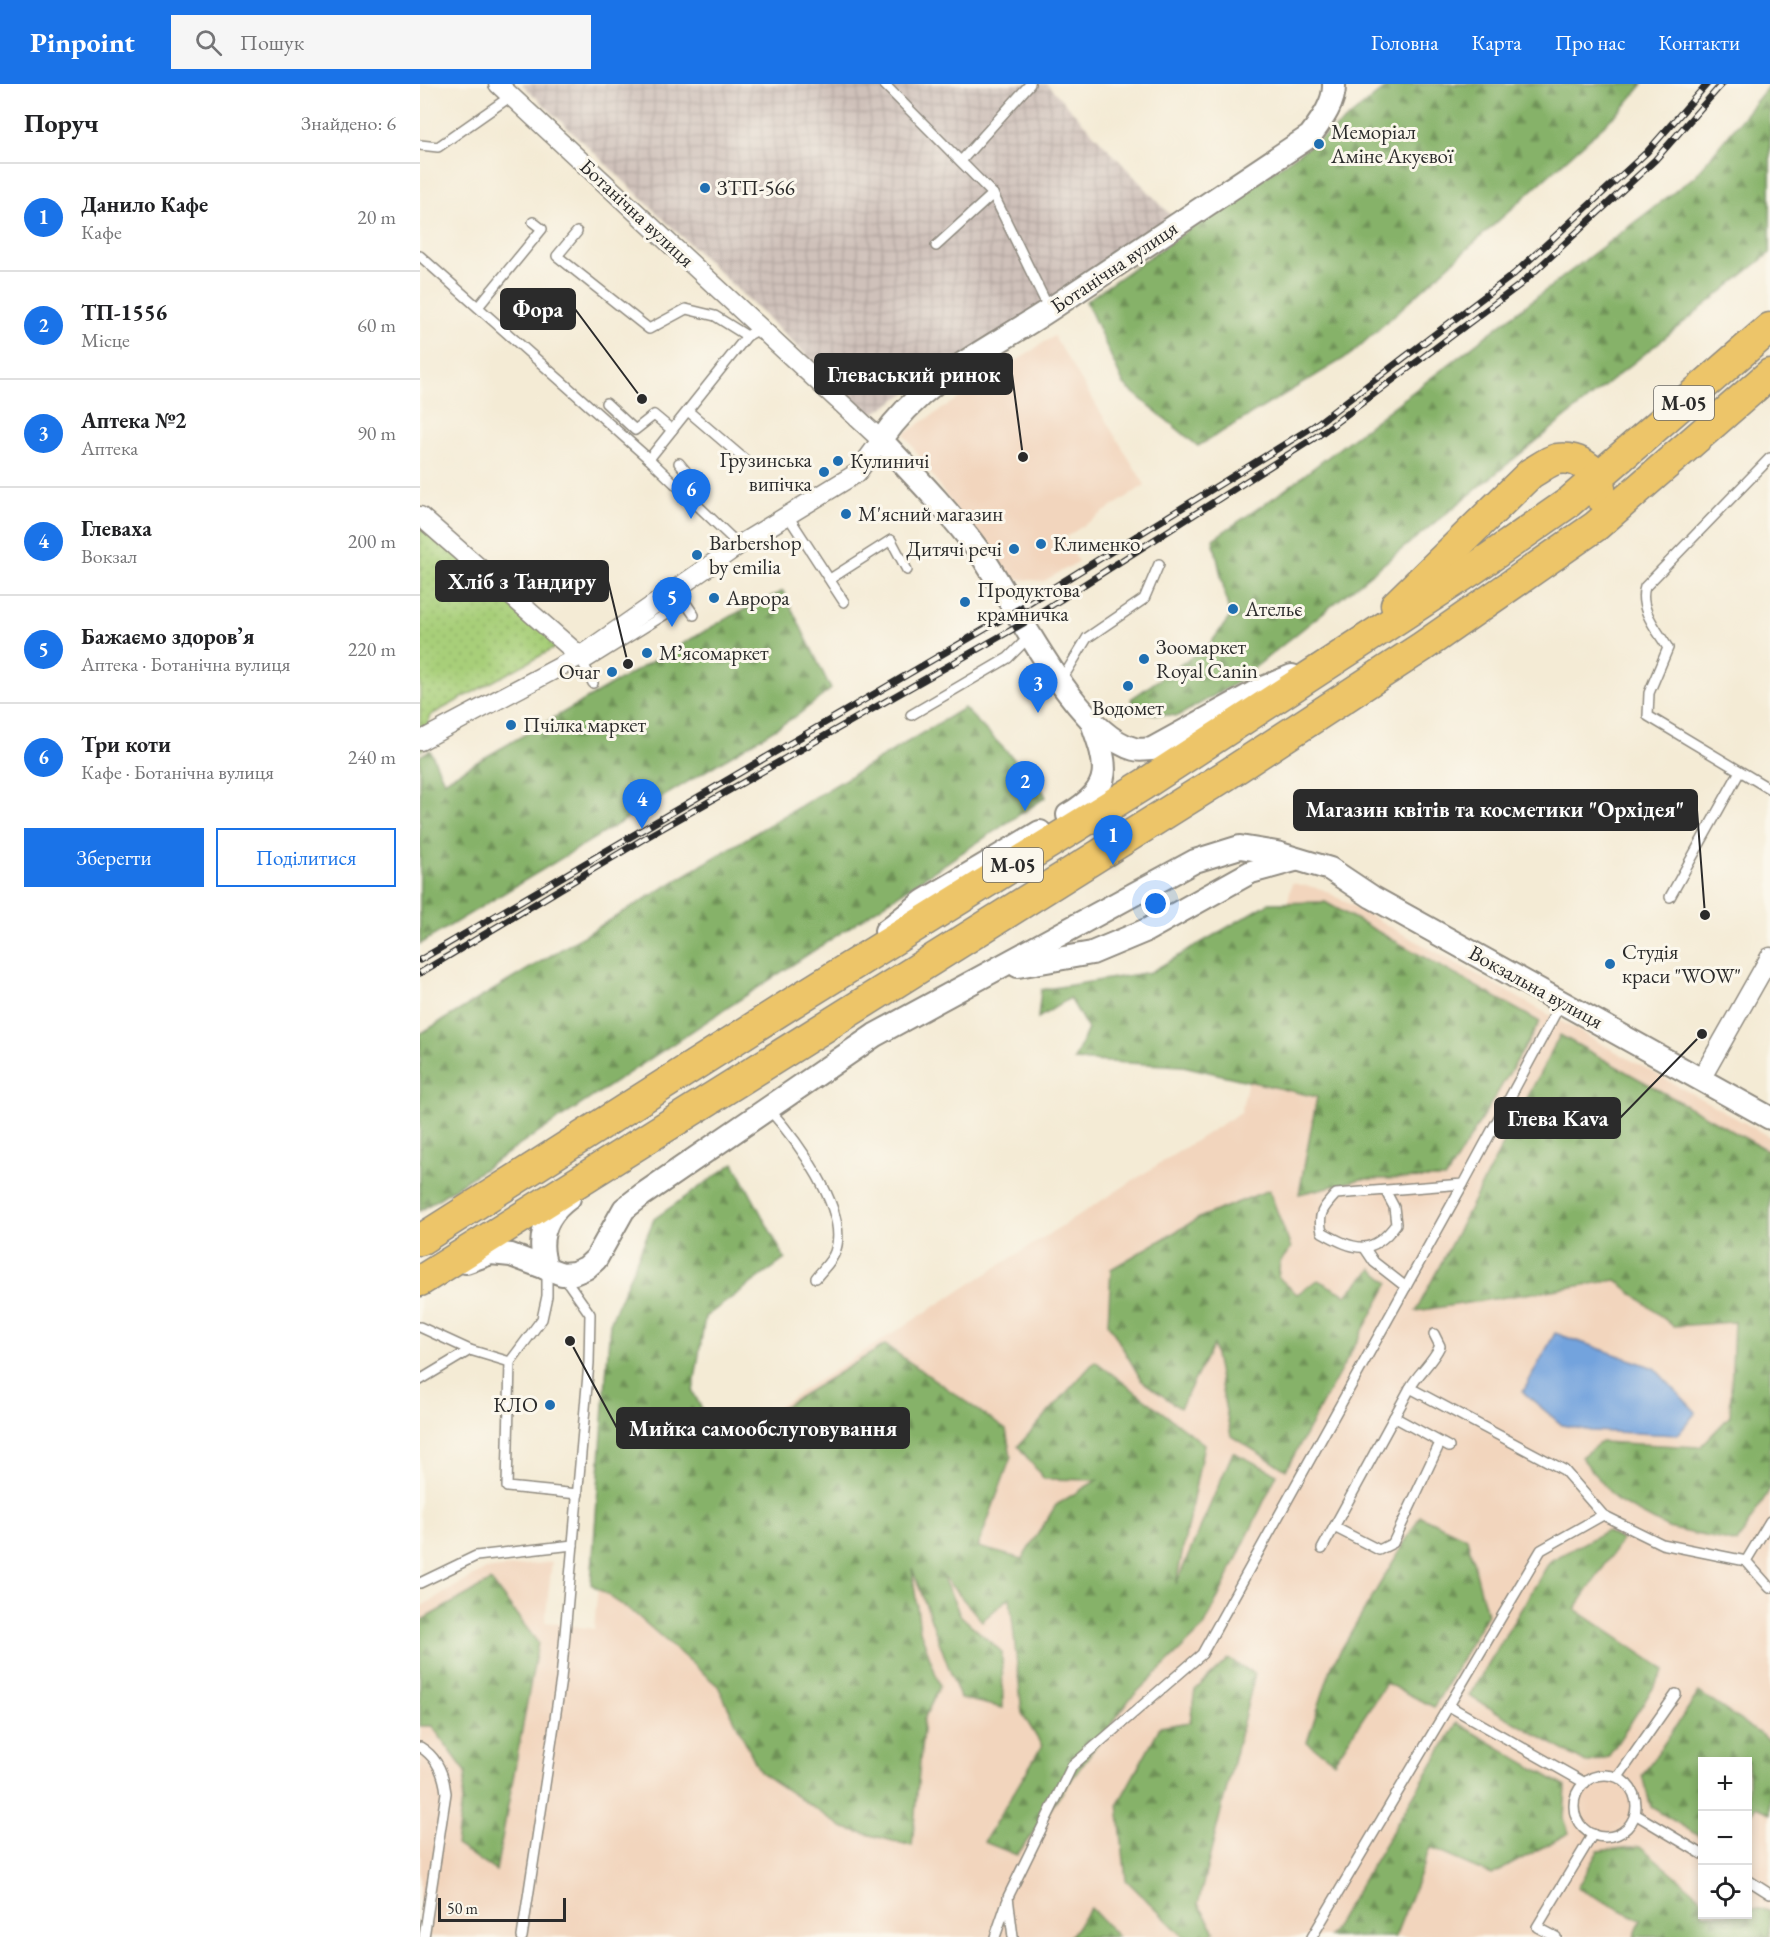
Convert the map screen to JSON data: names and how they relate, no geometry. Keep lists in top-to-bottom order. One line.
{"streets":{"highway":["М-05"],"street":["Ботанічна вулиця","Вокзальна вулиця"]},"places":["Меморіал Аміне Акуєвої","ЗТП-566","Фора","Глеваський ринок","Кулиничі","Грузинська випічка","М'ясний магазин","Клименко","Дитячі речі","Barbershop by emilia","Аврора","Продуктова крамничка","Ательє","Мʼясомаркет","Зоомаркет Royal Canin","Хліб з Тандиру","Очаг","Водомет","Пчілка маркет","Магазин квітів та косметики \"Орхідея\"","Студія краси \"WOW\"","Глева Kava","Мийка самообслуговування","КЛО"],"scale_bar":"50 m","page":{"header":"Pinpoint","search":"Пошук","nav":["Головна","Карта","Про нас","Контакти"],"heading":["Поруч","Знайдено: 6"],"list":[{"mark":"1","name":"Данило Кафе","note":"Кафе","value":"20 m"},{"mark":"2","name":"ТП-1556","note":"Місце","value":"60 m"},{"mark":"3","name":"Аптека №2","note":"Аптека","value":"90 m"},{"mark":"4","name":"Глеваха","note":"Вокзал","value":"200 m"},{"mark":"5","name":"Бажаємо здоровʼя","note":"Аптека · Ботанічна вулиця","value":"220 m"},{"mark":"6","name":"Три коти","note":"Кафе · Ботанічна вулиця","value":"240 m"}],"pins":["6","5","3","2","4","1"],"buttons":["Зберегти","Поділитися"],"map_buttons":["+","−"],"scale":"50 m"}}
